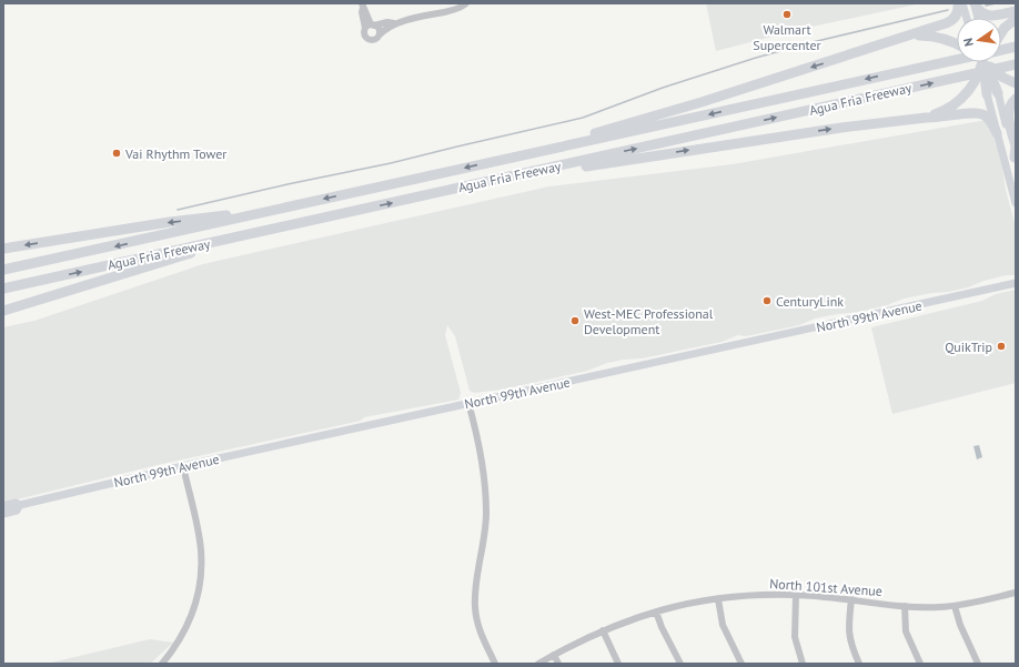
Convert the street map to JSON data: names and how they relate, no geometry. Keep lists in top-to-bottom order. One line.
{"streets":{"highway":["Agua Fria Freeway"],"main road":["North 99th Avenue"],"street":["North 101st Avenue"]},"places":["Walmart Supercenter","Vai Rhythm Tower","CenturyLink","West-MEC Professional Development","QuikTrip"],"north":"left"}
